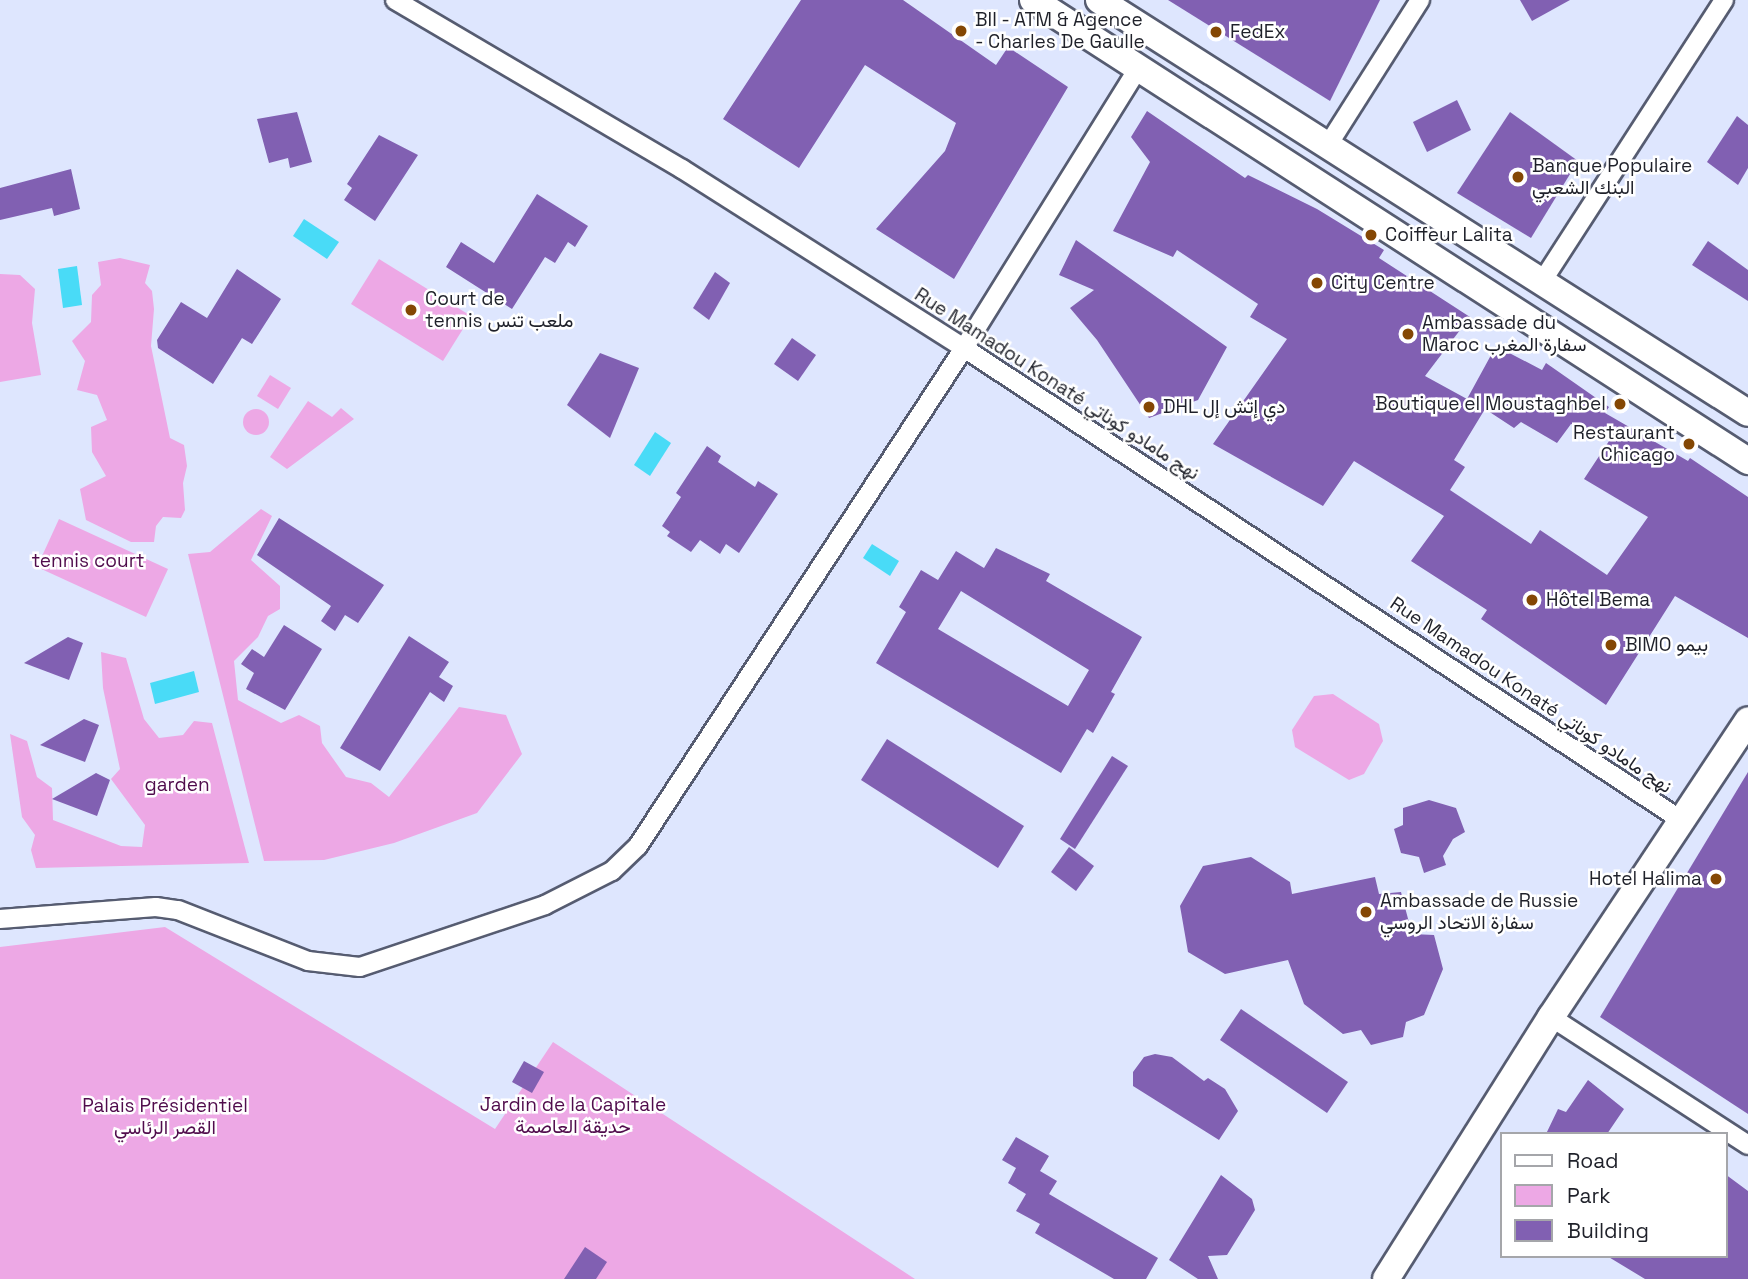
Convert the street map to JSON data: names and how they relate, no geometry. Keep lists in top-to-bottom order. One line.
{"streets":{"street":["Rue Mamadou Konaté نهج مامادو كوناتي"]},"parks":["tennis court","garden","Jardin de la Capitale حديقة العاصمة","Palais Présidentiel القصر الرئاسي"],"places":["BII - ATM & Agence - Charles De Gaulle","FedEx","Banque Populaire البنك الشعبي","Coiffeur Lalita","City Centre","Court de tennis ملعب تنس","Ambassade du Maroc سفارة المغرب","Boutique el Moustaghbel","DHL دي إتش إل","Restaurant Chicago","Hôtel Bema","BIMO بيمو","Hotel Halima","Ambassade de Russie سفارة الاتحاد الروسي"],"legend":["Road","Park","Building"]}
